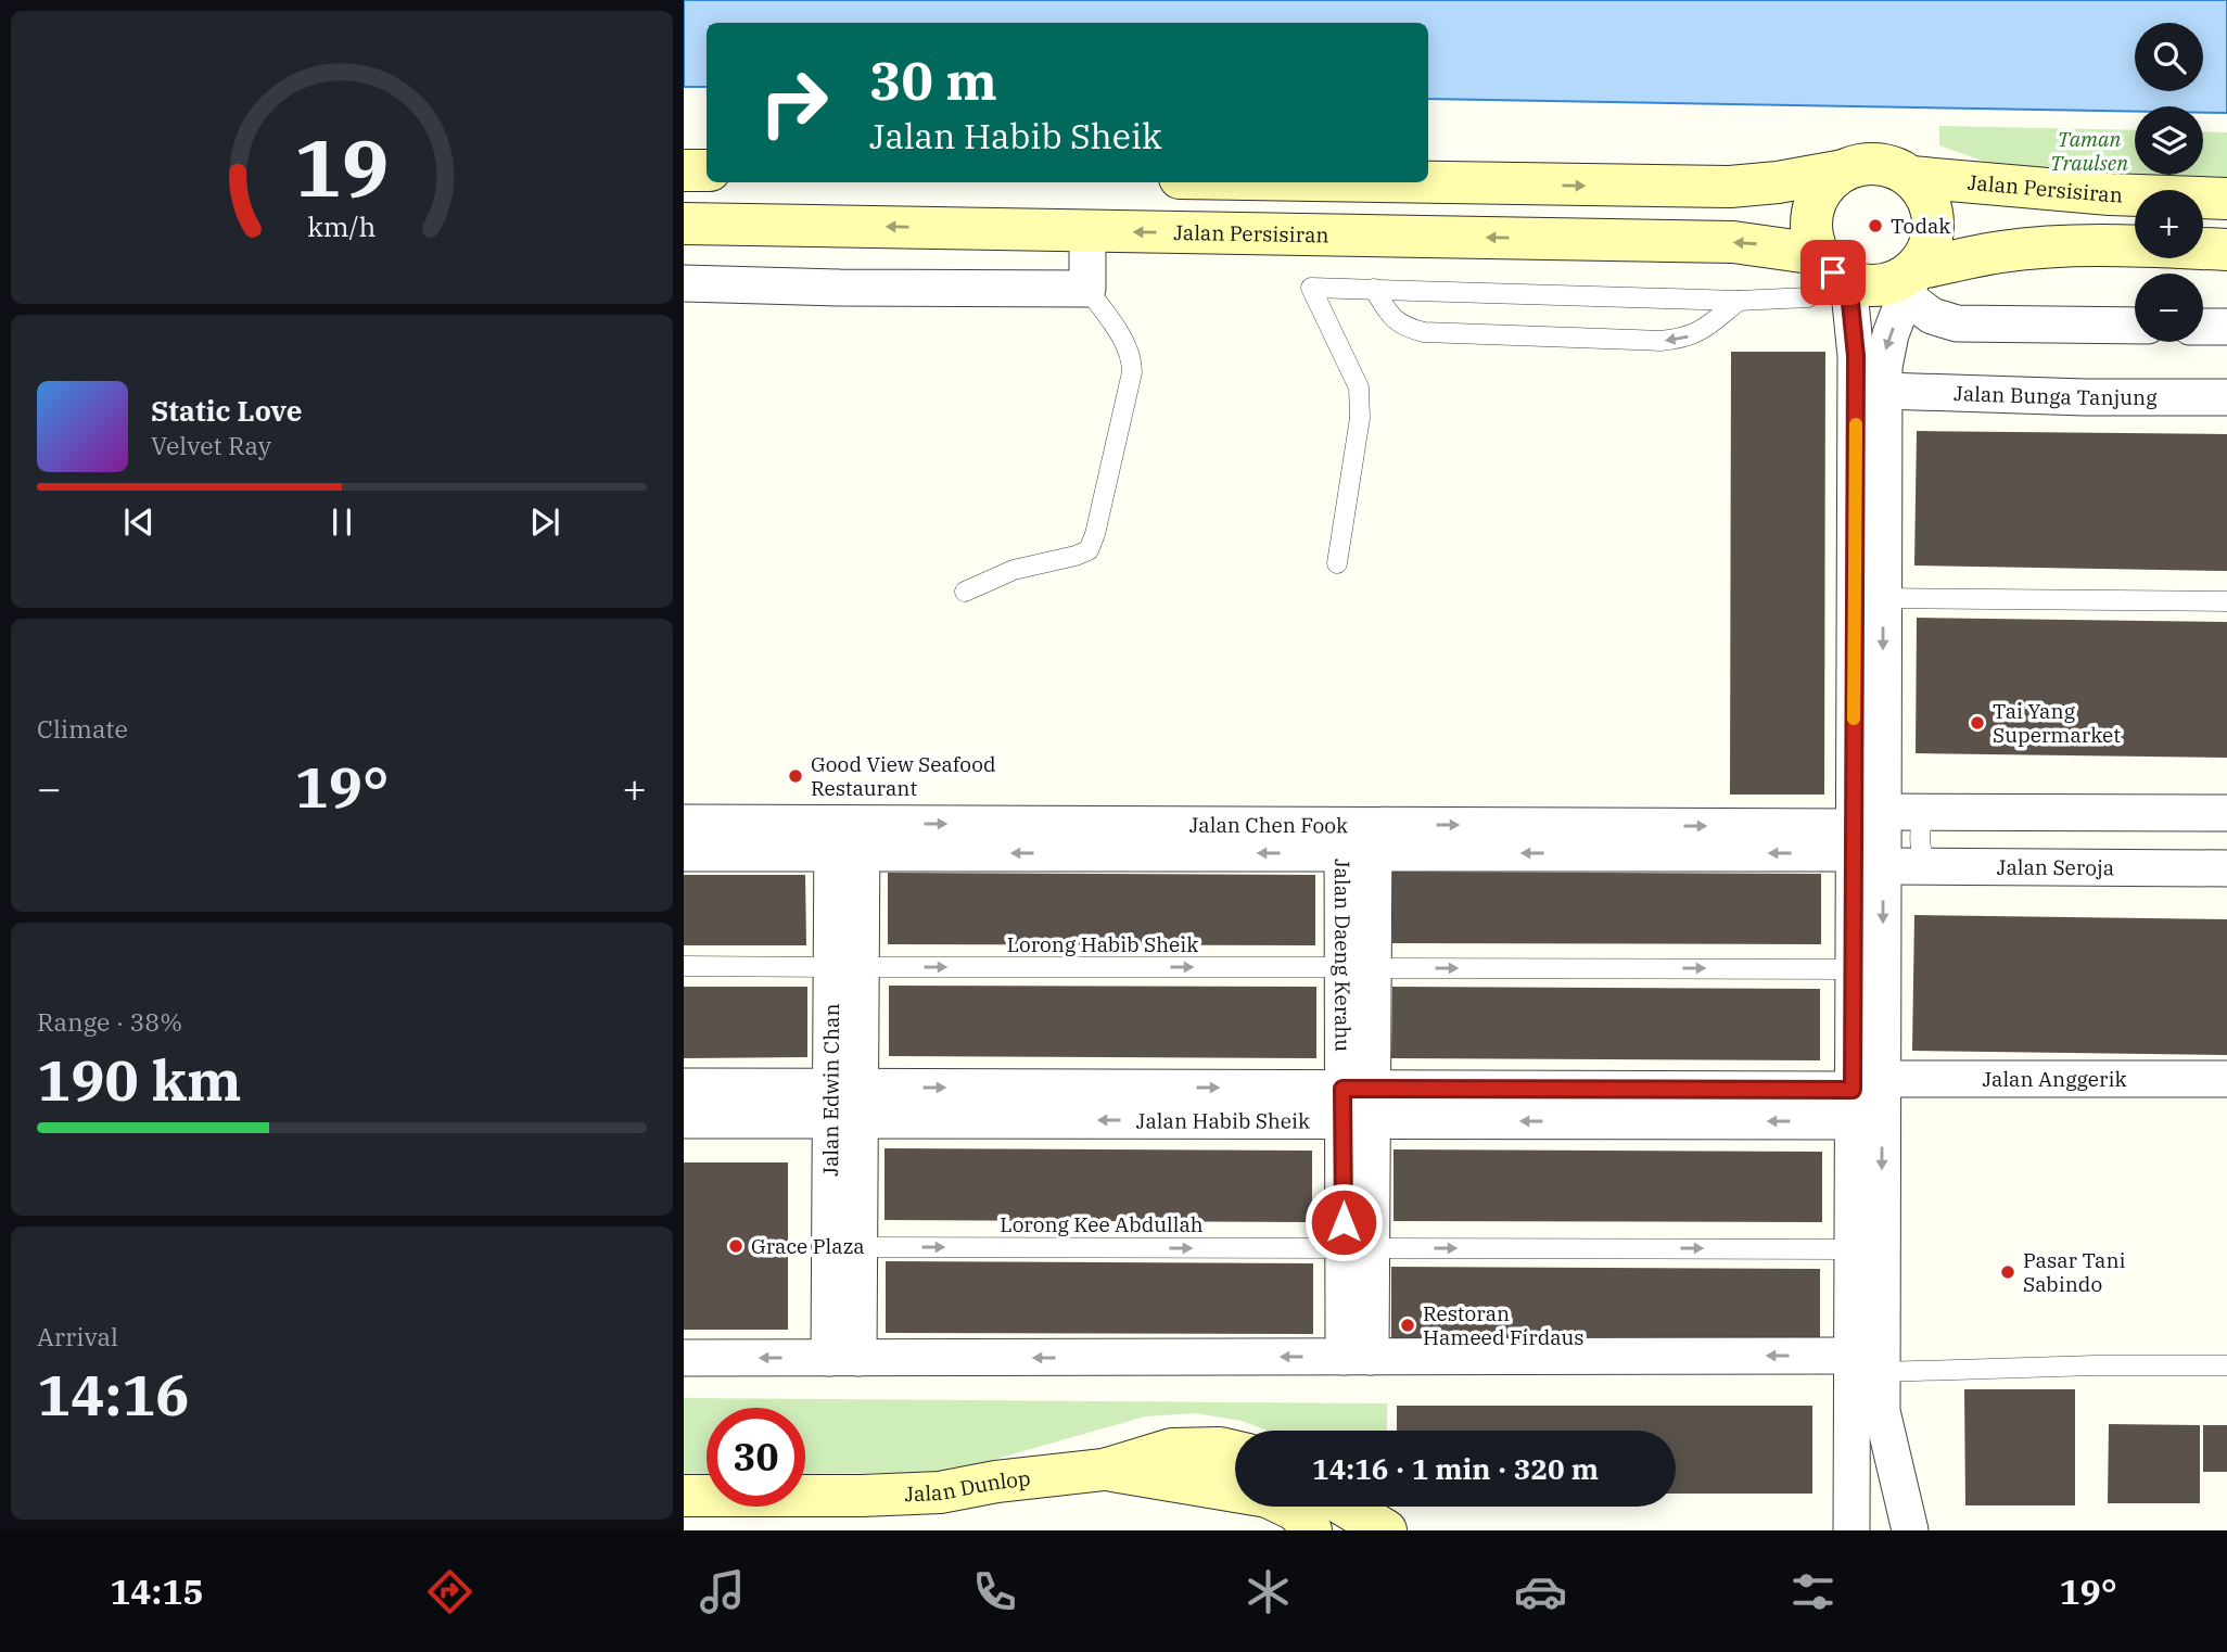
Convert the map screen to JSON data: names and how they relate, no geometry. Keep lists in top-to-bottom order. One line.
{"streets":{"street":["Jalan Persisiran","Jalan Bunga Tanjung","Jalan Chen Fook","Jalan Seroja","Jalan Daeng Kerahu","Jalan Anggerik","Jalan Edwin Chan","Jalan Habib Sheik","Jalan Dunlop"],"lane":["Lorong Habib Sheik","Lorong Kee Abdullah"]},"crossings":[["Jalan Chen Fook","Jalan Seroja"],["Jalan Chen Fook","Jalan Daeng Kerahu"],["Jalan Chen Fook","Jalan Edwin Chan"],["Lorong Habib Sheik","Jalan Daeng Kerahu"],["Lorong Habib Sheik","Jalan Edwin Chan"],["Jalan Daeng Kerahu","Jalan Habib Sheik"],["Jalan Daeng Kerahu","Lorong Kee Abdullah"],["Jalan Anggerik","Jalan Habib Sheik"],["Jalan Edwin Chan","Jalan Habib Sheik"],["Jalan Edwin Chan","Lorong Kee Abdullah"]],"one_way":["Lorong Habib Sheik","Lorong Kee Abdullah"],"parks":["Taman Traulsen"],"places":["Todak","Tai Yang Supermarket","Good View Seafood Restaurant","Grace Plaza","Pasar Tani Sabindo","Restoran Hameed Firdaus"],"page":{"map_buttons":["+","−"],"turn":["30 m","Jalan Habib Sheik"],"song":["Static Love","Velvet Ray"],"tile":["Climate",["Range · 38%","190 km"],["Arrival","14:16"]],"heat":["−","19°","+"],"limit":"30","trip":"14:16 · 1 min · 320 m","tabs":["14:15","19°"],"gauge":["19","km/h"]}}
